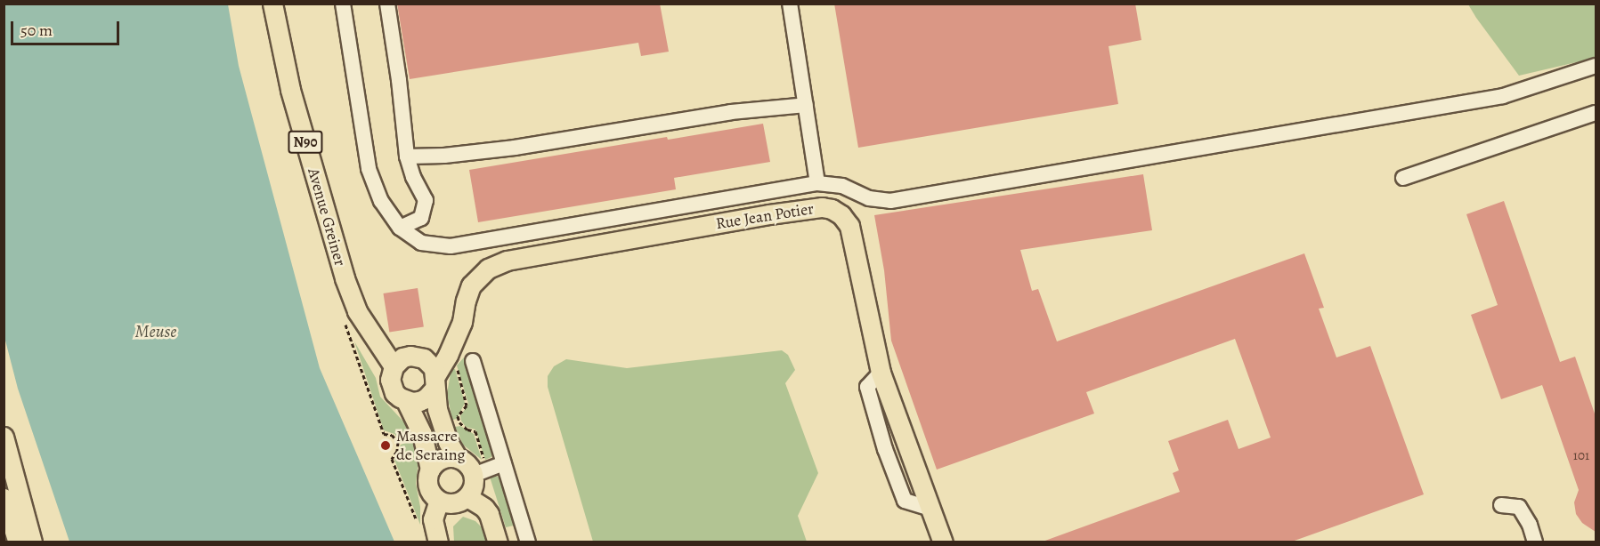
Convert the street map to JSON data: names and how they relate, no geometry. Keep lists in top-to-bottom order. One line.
{"streets":{"main road":["N90","Rue Jean Potier","Avenue Greiner"]},"crossings":[["Rue Jean Potier","Avenue Greiner"]],"water":["Meuse"],"places":["Massacre de Seraing"],"house_numbers":["101"],"scale_bar":"50 m"}
